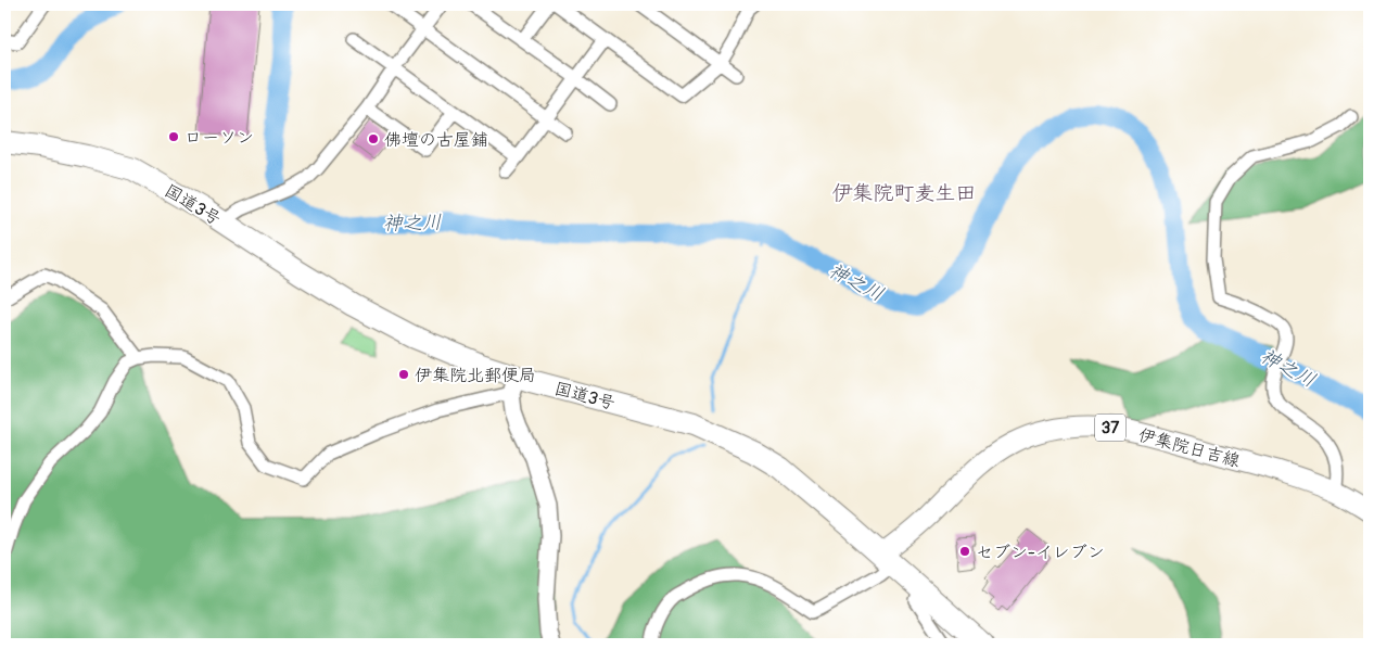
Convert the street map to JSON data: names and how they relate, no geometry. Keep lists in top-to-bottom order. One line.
{"streets":{"highway":["国道3号"],"main road":["37","伊集院日吉線"]},"crossings":[["国道3号","伊集院日吉線"]],"districts":["伊集院町麦生田"],"water":["神之川"],"places":["ローソン","佛壇の古屋鋪","伊集院北郵便局","セブン-イレブン"]}
